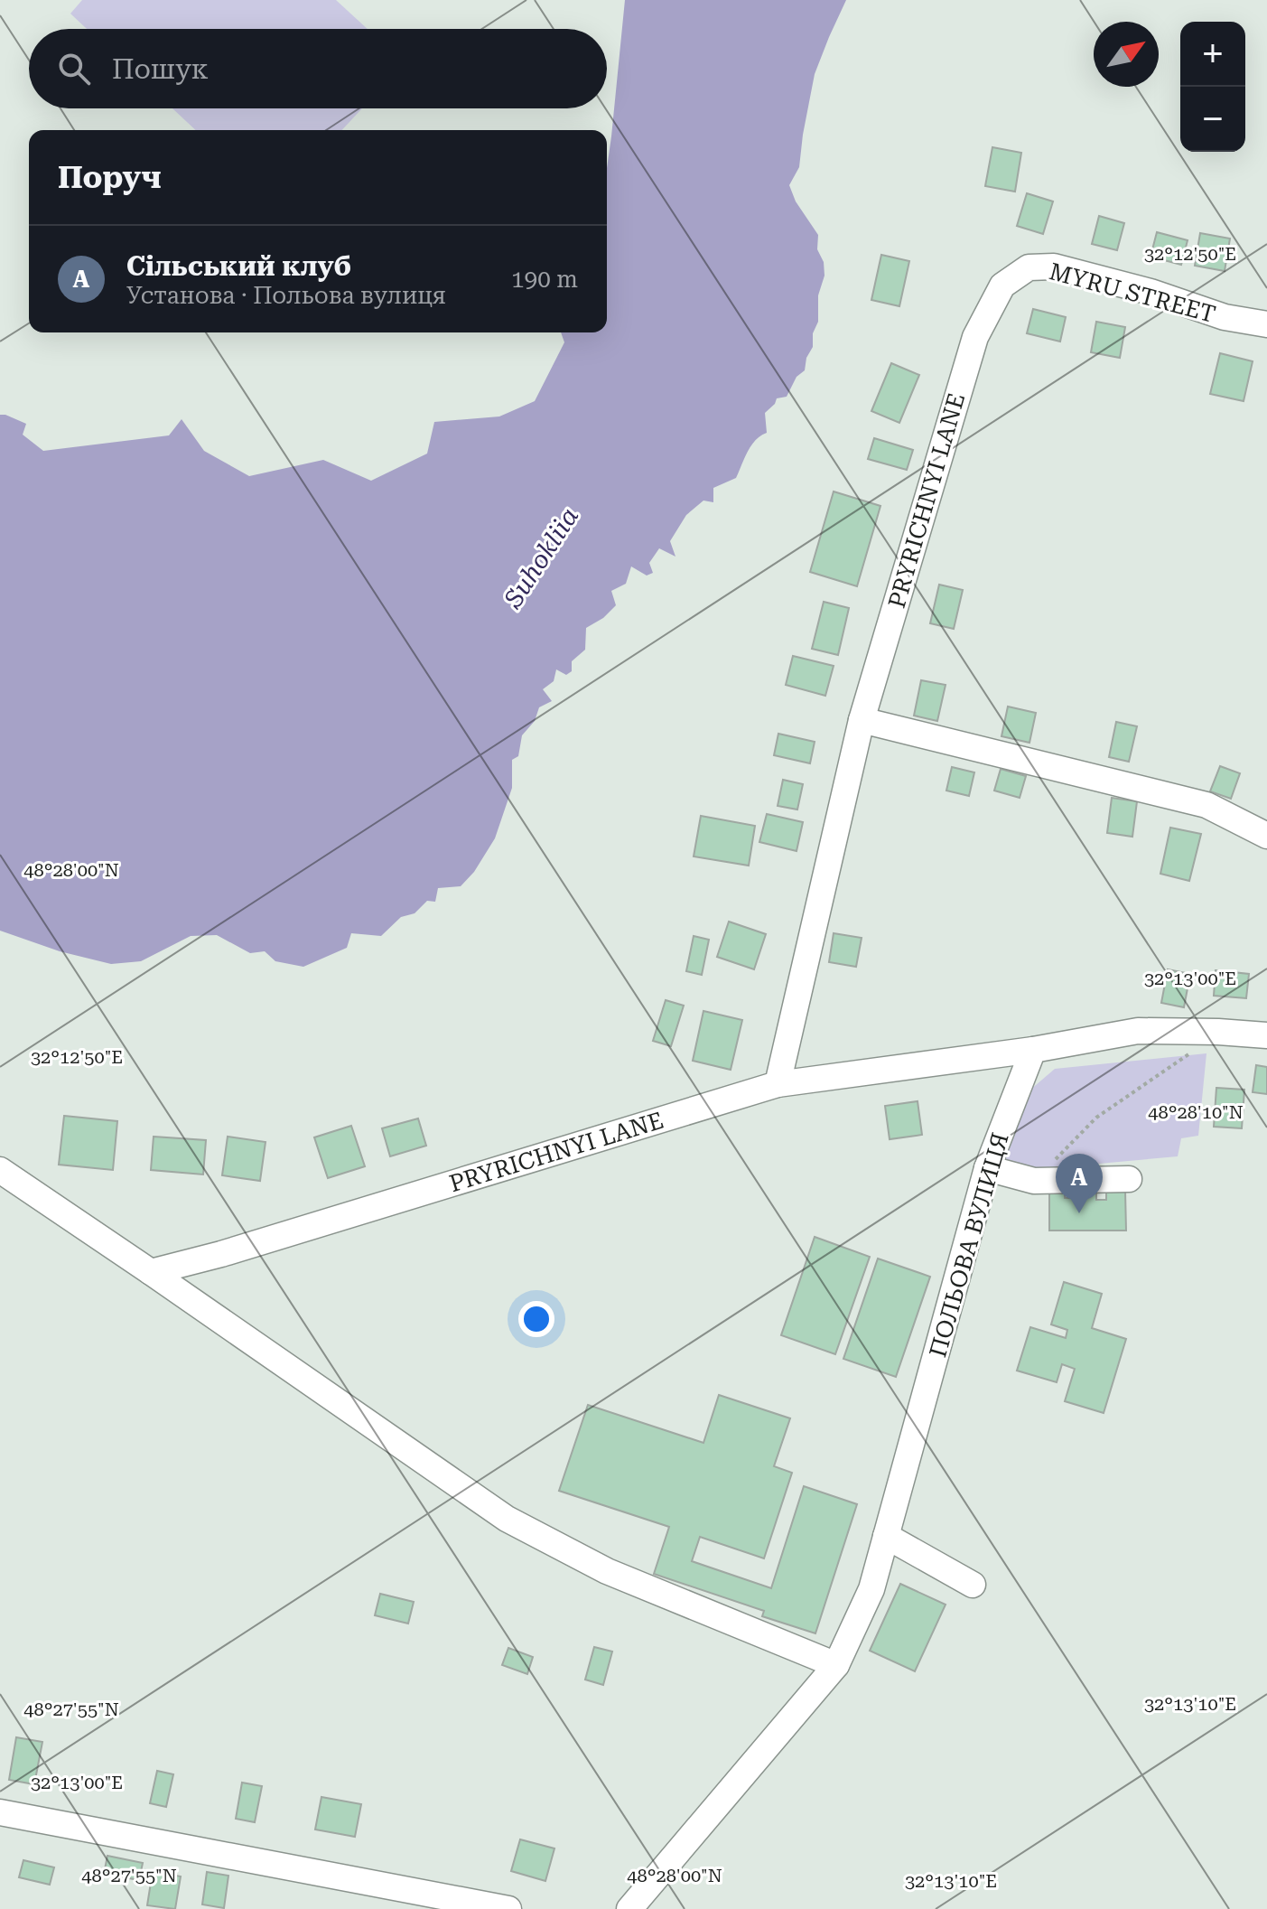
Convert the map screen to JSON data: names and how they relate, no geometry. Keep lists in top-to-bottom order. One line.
{"streets":{"street":["MYRU STREET","PRYRICHNYI LANE","ПОЛЬОВА ВУЛИЦЯ"]},"crossings":[["MYRU STREET","PRYRICHNYI LANE"]],"water":["Suhokliia"],"north":"top right","page":{"map_buttons":["+","−"],"search":"Пошук","heading":"Поруч","list":[{"mark":"A","name":"Сільський клуб","note":"Установа · Польова вулиця","value":"190 m"}],"pins":"A"},"coordinates":["32°12'50\"E","48°28'00\"N","32°13'00\"E","48°28'10\"N","32°13'10\"E","48°27'55\"N"]}
